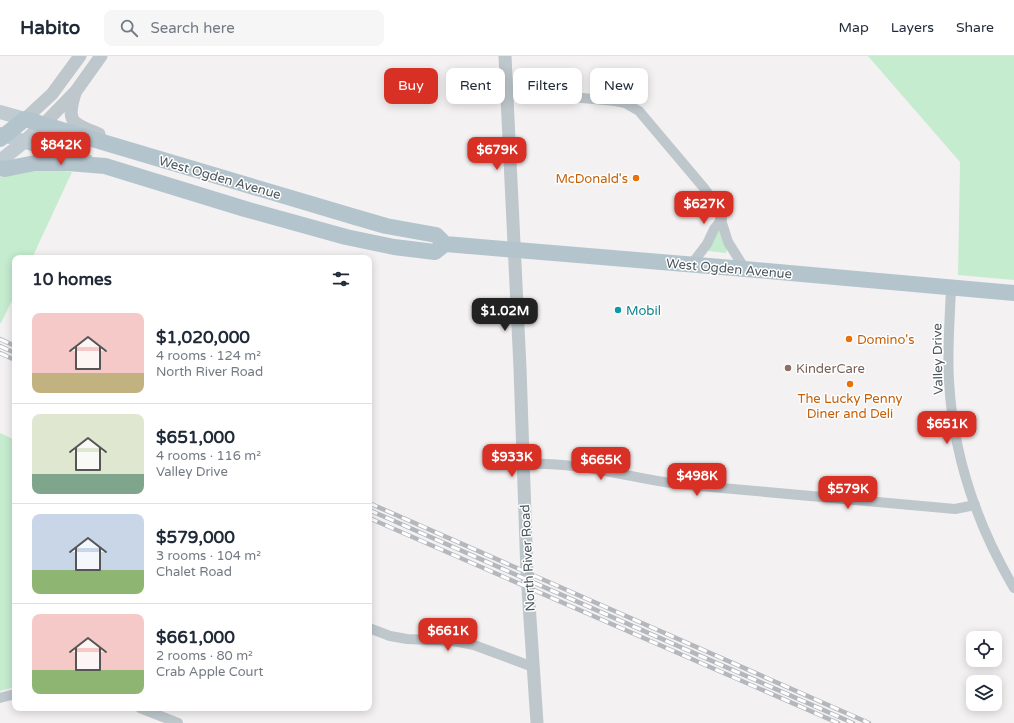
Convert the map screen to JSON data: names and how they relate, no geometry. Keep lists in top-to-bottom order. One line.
{"streets":{"main road":["West Ogden Avenue"],"street":["Valley Drive","North River Road"]},"crossings":[["West Ogden Avenue","Valley Drive"],["West Ogden Avenue","North River Road"]],"places":["McDonald's","Mobil","Domino's","KinderCare","The Lucky Penny Diner and Deli"],"page":{"header":"Habito","search":"Search here","nav":["Map","Layers","Share"],"chip":["Buy","Rent","Filters","New"],"price":["$842K","$679K","$627K","$1.02M","$651K","$933K","$665K","$498K","$579K","$661K"],"heading":"10 homes","list":[{"name":"$1,020,000","note":"4 rooms · 124 m² · North River Road"},{"name":"$651,000","note":"4 rooms · 116 m² · Valley Drive"},{"name":"$579,000","note":"3 rooms · 104 m² · Chalet Road"},{"name":"$661,000","note":"2 rooms · 80 m² · Crab Apple Court"}]}}
